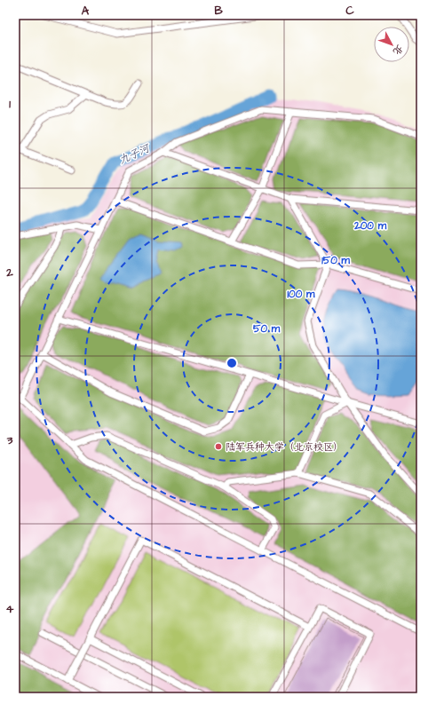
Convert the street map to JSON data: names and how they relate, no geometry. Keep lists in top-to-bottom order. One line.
{"water":["九子河"],"places":["陆军兵种大学（北京校区）"],"north":"bottom right","grid":{"columns":["A","B","C"],"rows":["1","2","3","4"]},"rings":["200 m","150 m","100 m","50 m"]}
